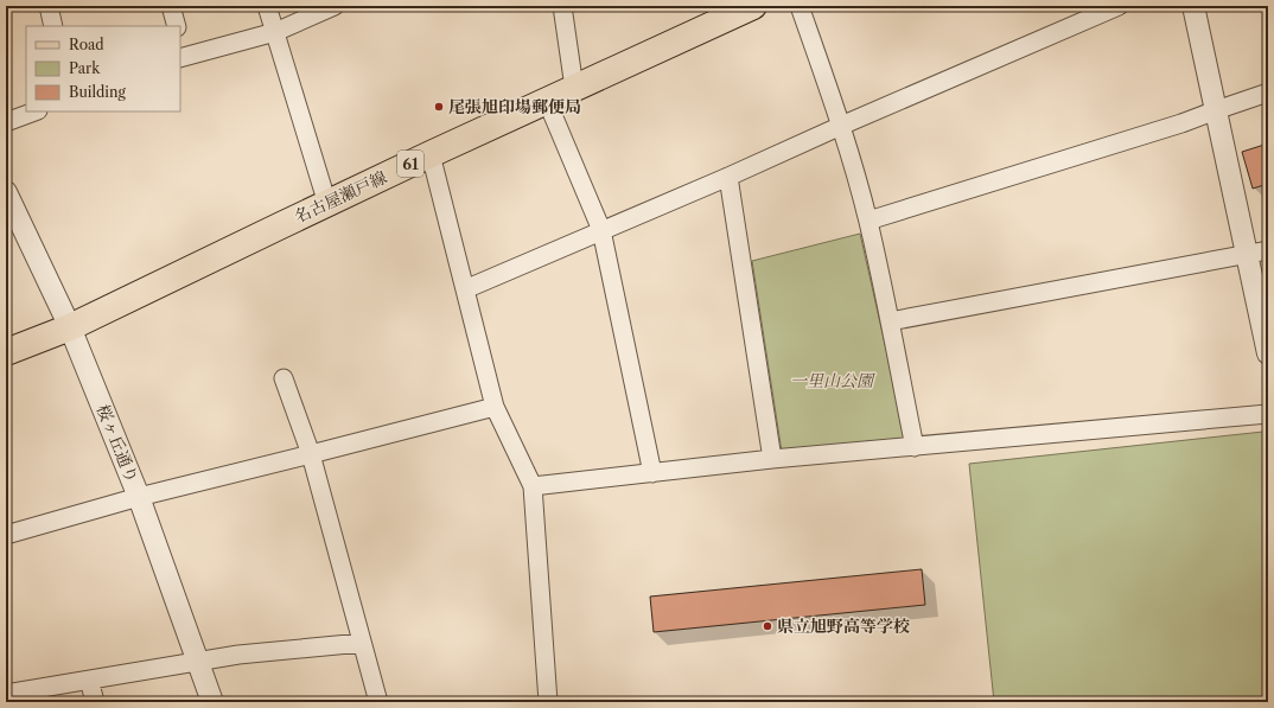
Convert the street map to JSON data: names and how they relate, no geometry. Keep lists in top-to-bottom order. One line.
{"streets":{"main road":["61","名古屋瀬戸線"],"street":["桜ヶ丘通り"]},"crossings":[["名古屋瀬戸線","桜ヶ丘通り"]],"parks":["一里山公園"],"places":["尾張旭印場郵便局","県立旭野高等学校"],"legend":["Road","Park","Building"]}
